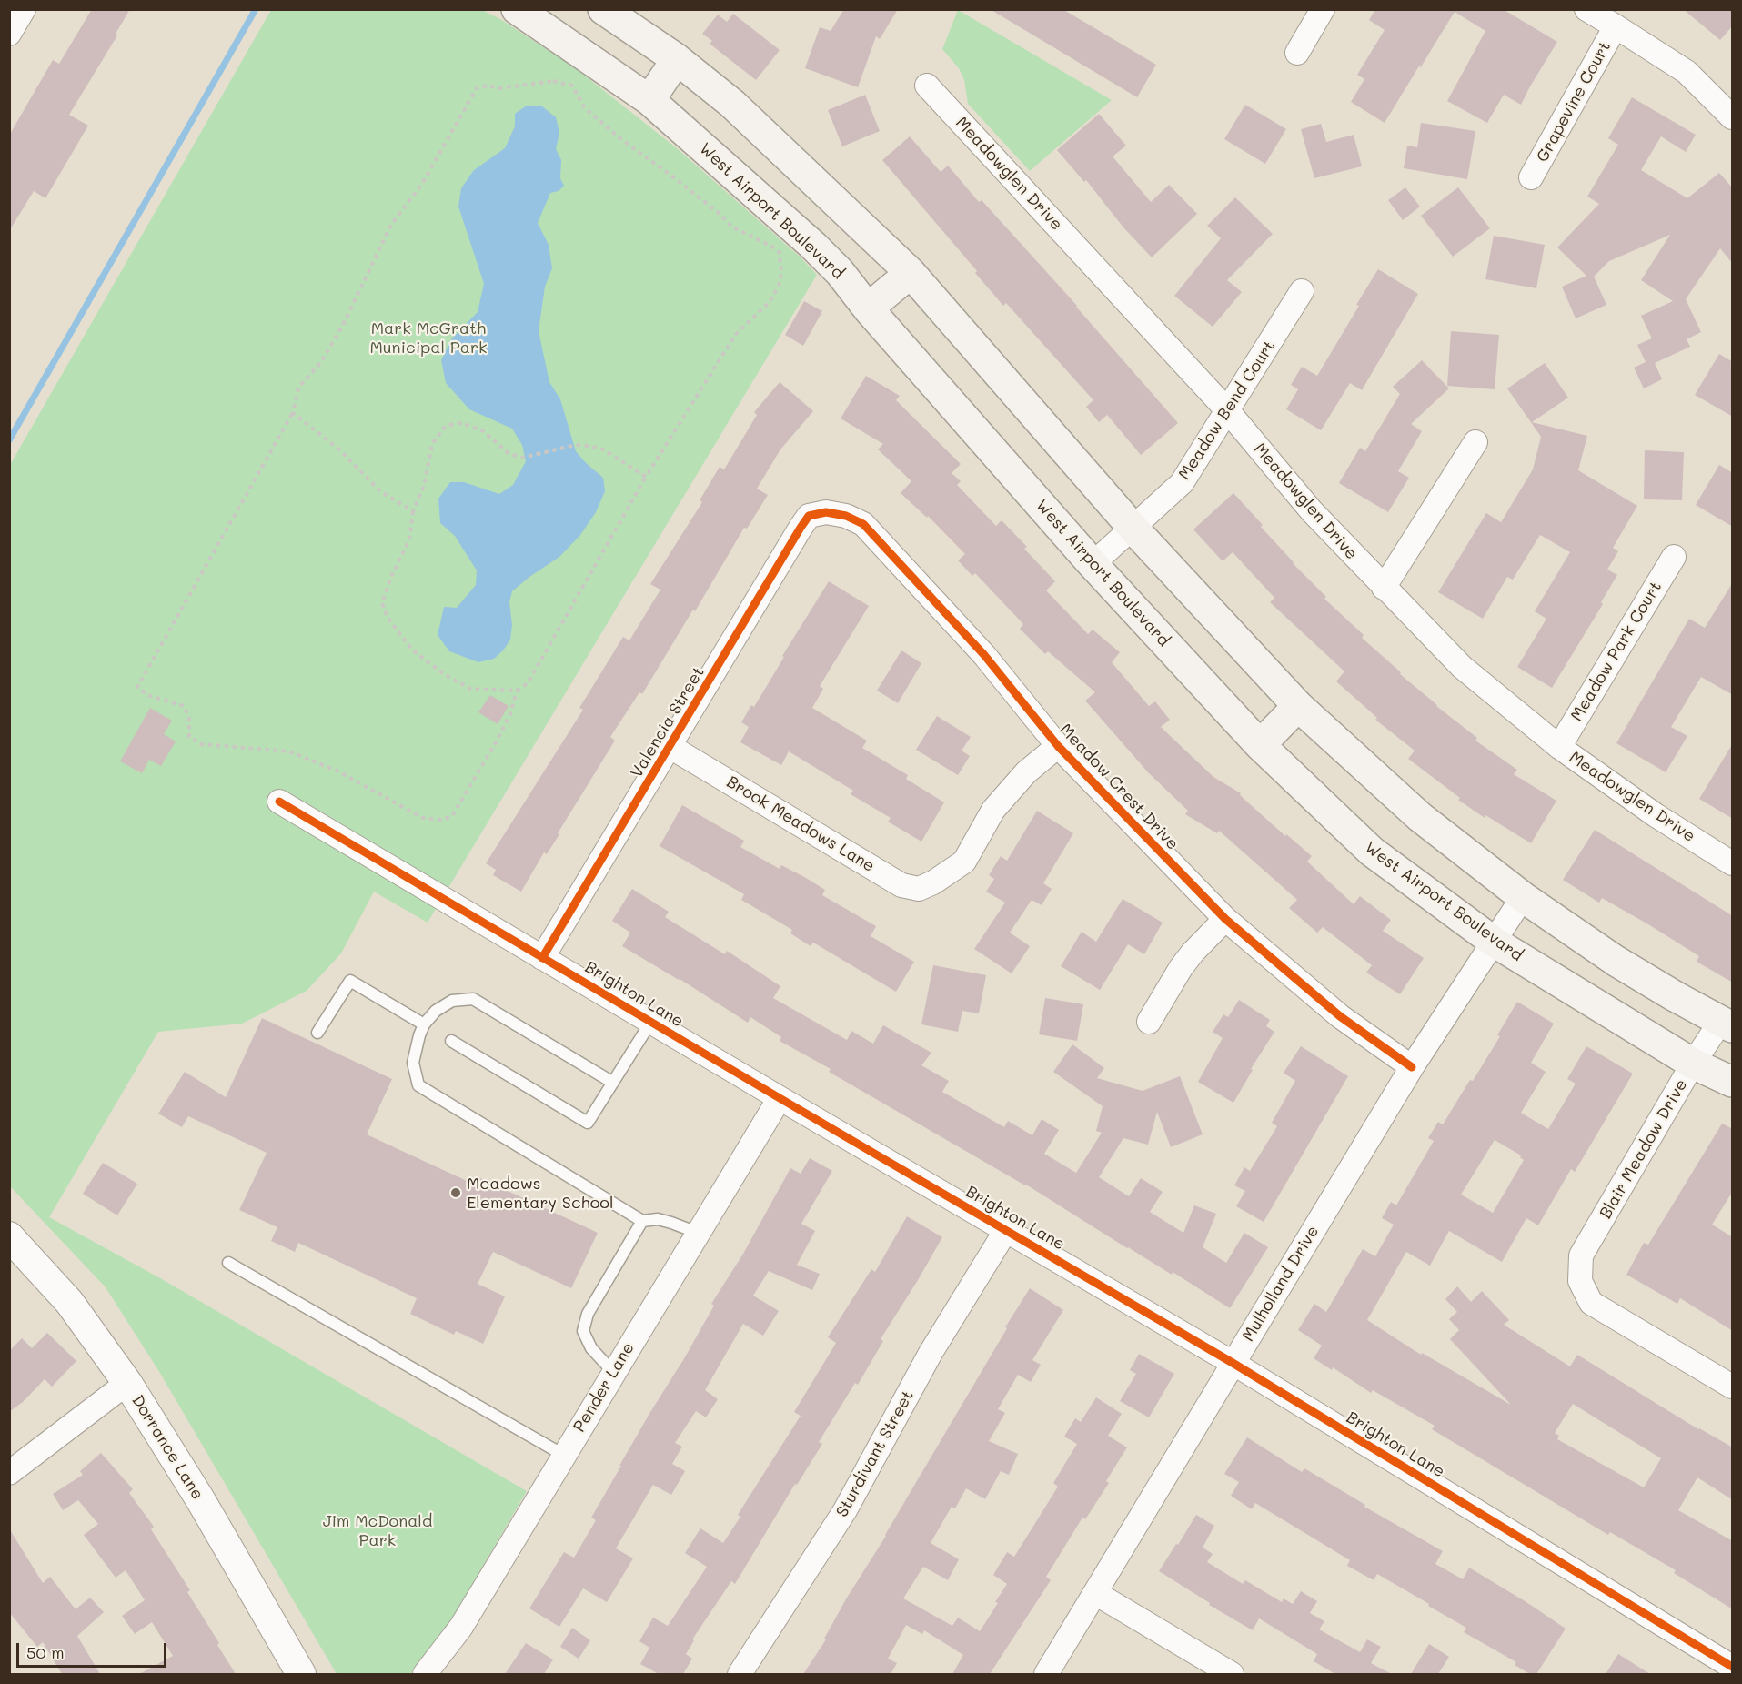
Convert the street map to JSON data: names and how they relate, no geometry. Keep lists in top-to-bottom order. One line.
{"streets":{"main road":["West Airport Boulevard"],"street":["Grapevine Court","Meadowglen Drive","Meadow Bend Court","Meadow Park Court","Valencia Street","Meadow Crest Drive","Brook Meadows Lane","Brighton Lane","Blair Meadow Drive","Mulholland Drive","Pender Lane","Dorrance Lane","Sturdivant Street"]},"crossings":[["Meadowglen Drive","Meadow Bend Court"],["Meadowglen Drive","Meadow Park Court"],["West Airport Boulevard","Meadow Bend Court"],["West Airport Boulevard","Blair Meadow Drive"],["West Airport Boulevard","Mulholland Drive"],["Valencia Street","Meadow Crest Drive"],["Valencia Street","Brook Meadows Lane"],["Valencia Street","Brighton Lane"],["Meadow Crest Drive","Brook Meadows Lane"],["Meadow Crest Drive","Mulholland Drive"],["Brighton Lane","Mulholland Drive"],["Brighton Lane","Pender Lane"],["Brighton Lane","Sturdivant Street"]],"parks":["Mark McGrath Municipal Park","Jim McDonald Park"],"places":["Meadows Elementary School"],"scale_bar":"50 m"}
